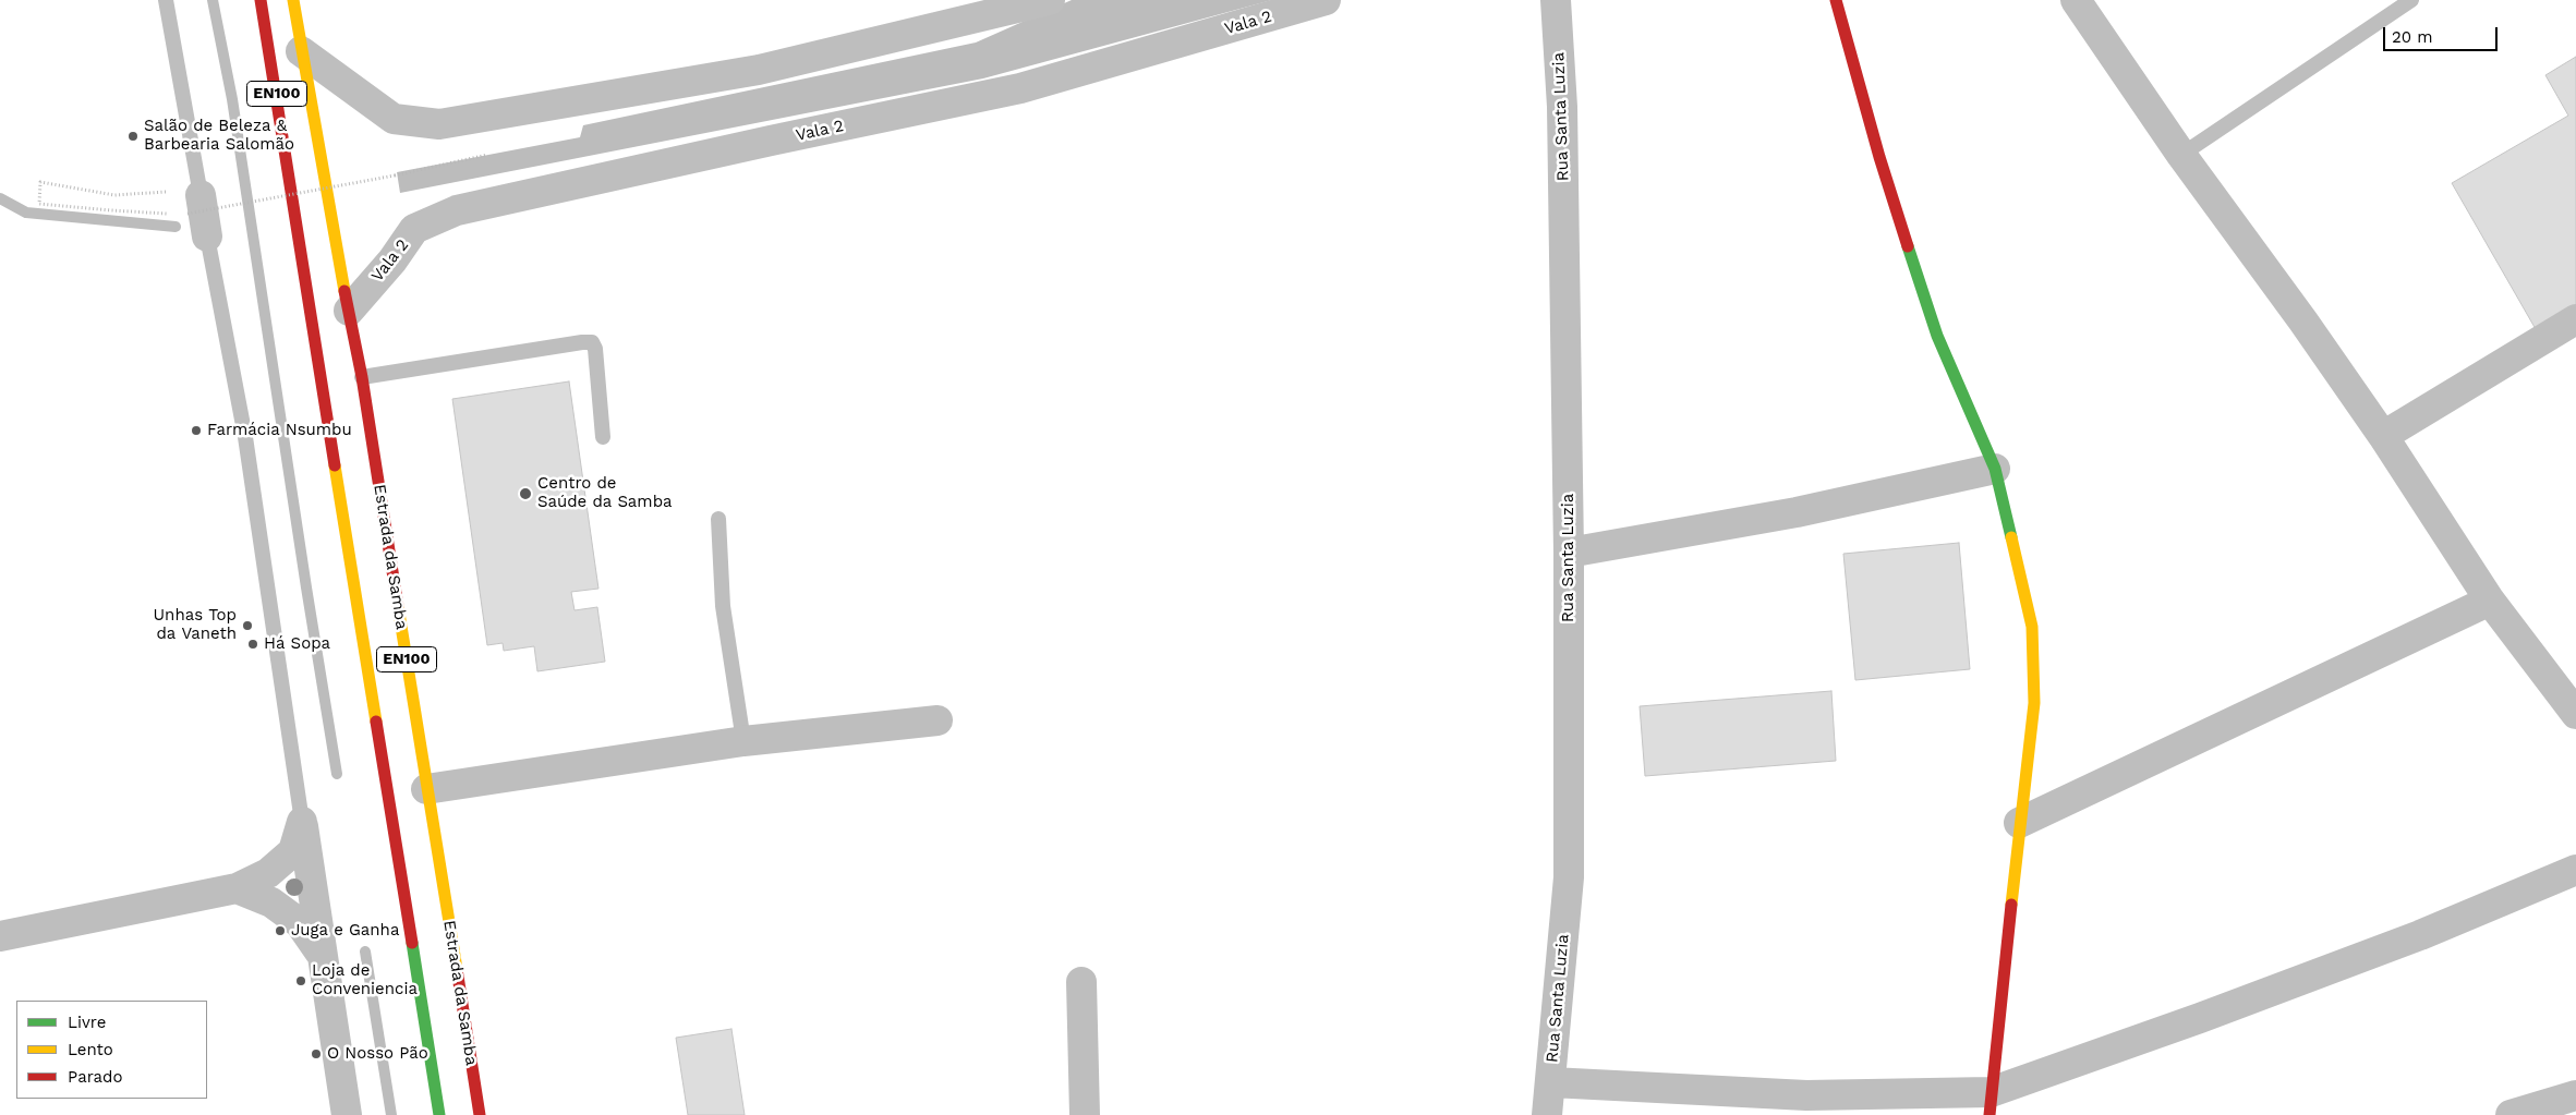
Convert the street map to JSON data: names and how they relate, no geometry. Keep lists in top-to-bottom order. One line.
{"streets":{"main road":["EN100","Estrada da Samba"],"street":["Vala 2","Rua Santa Luzia"]},"crossings":[["Vala 2","Estrada da Samba"]],"places":["Salão de Beleza & Barbearia Salomão","Farmácia Nsumbu","Centro de Saúde da Samba","Unhas Top da Vaneth","Há Sopa","Juga e Ganha","Loja de Conveniencia","O Nosso Pão"],"legend":["Livre","Lento","Parado"],"scale_bar":"20 m"}
